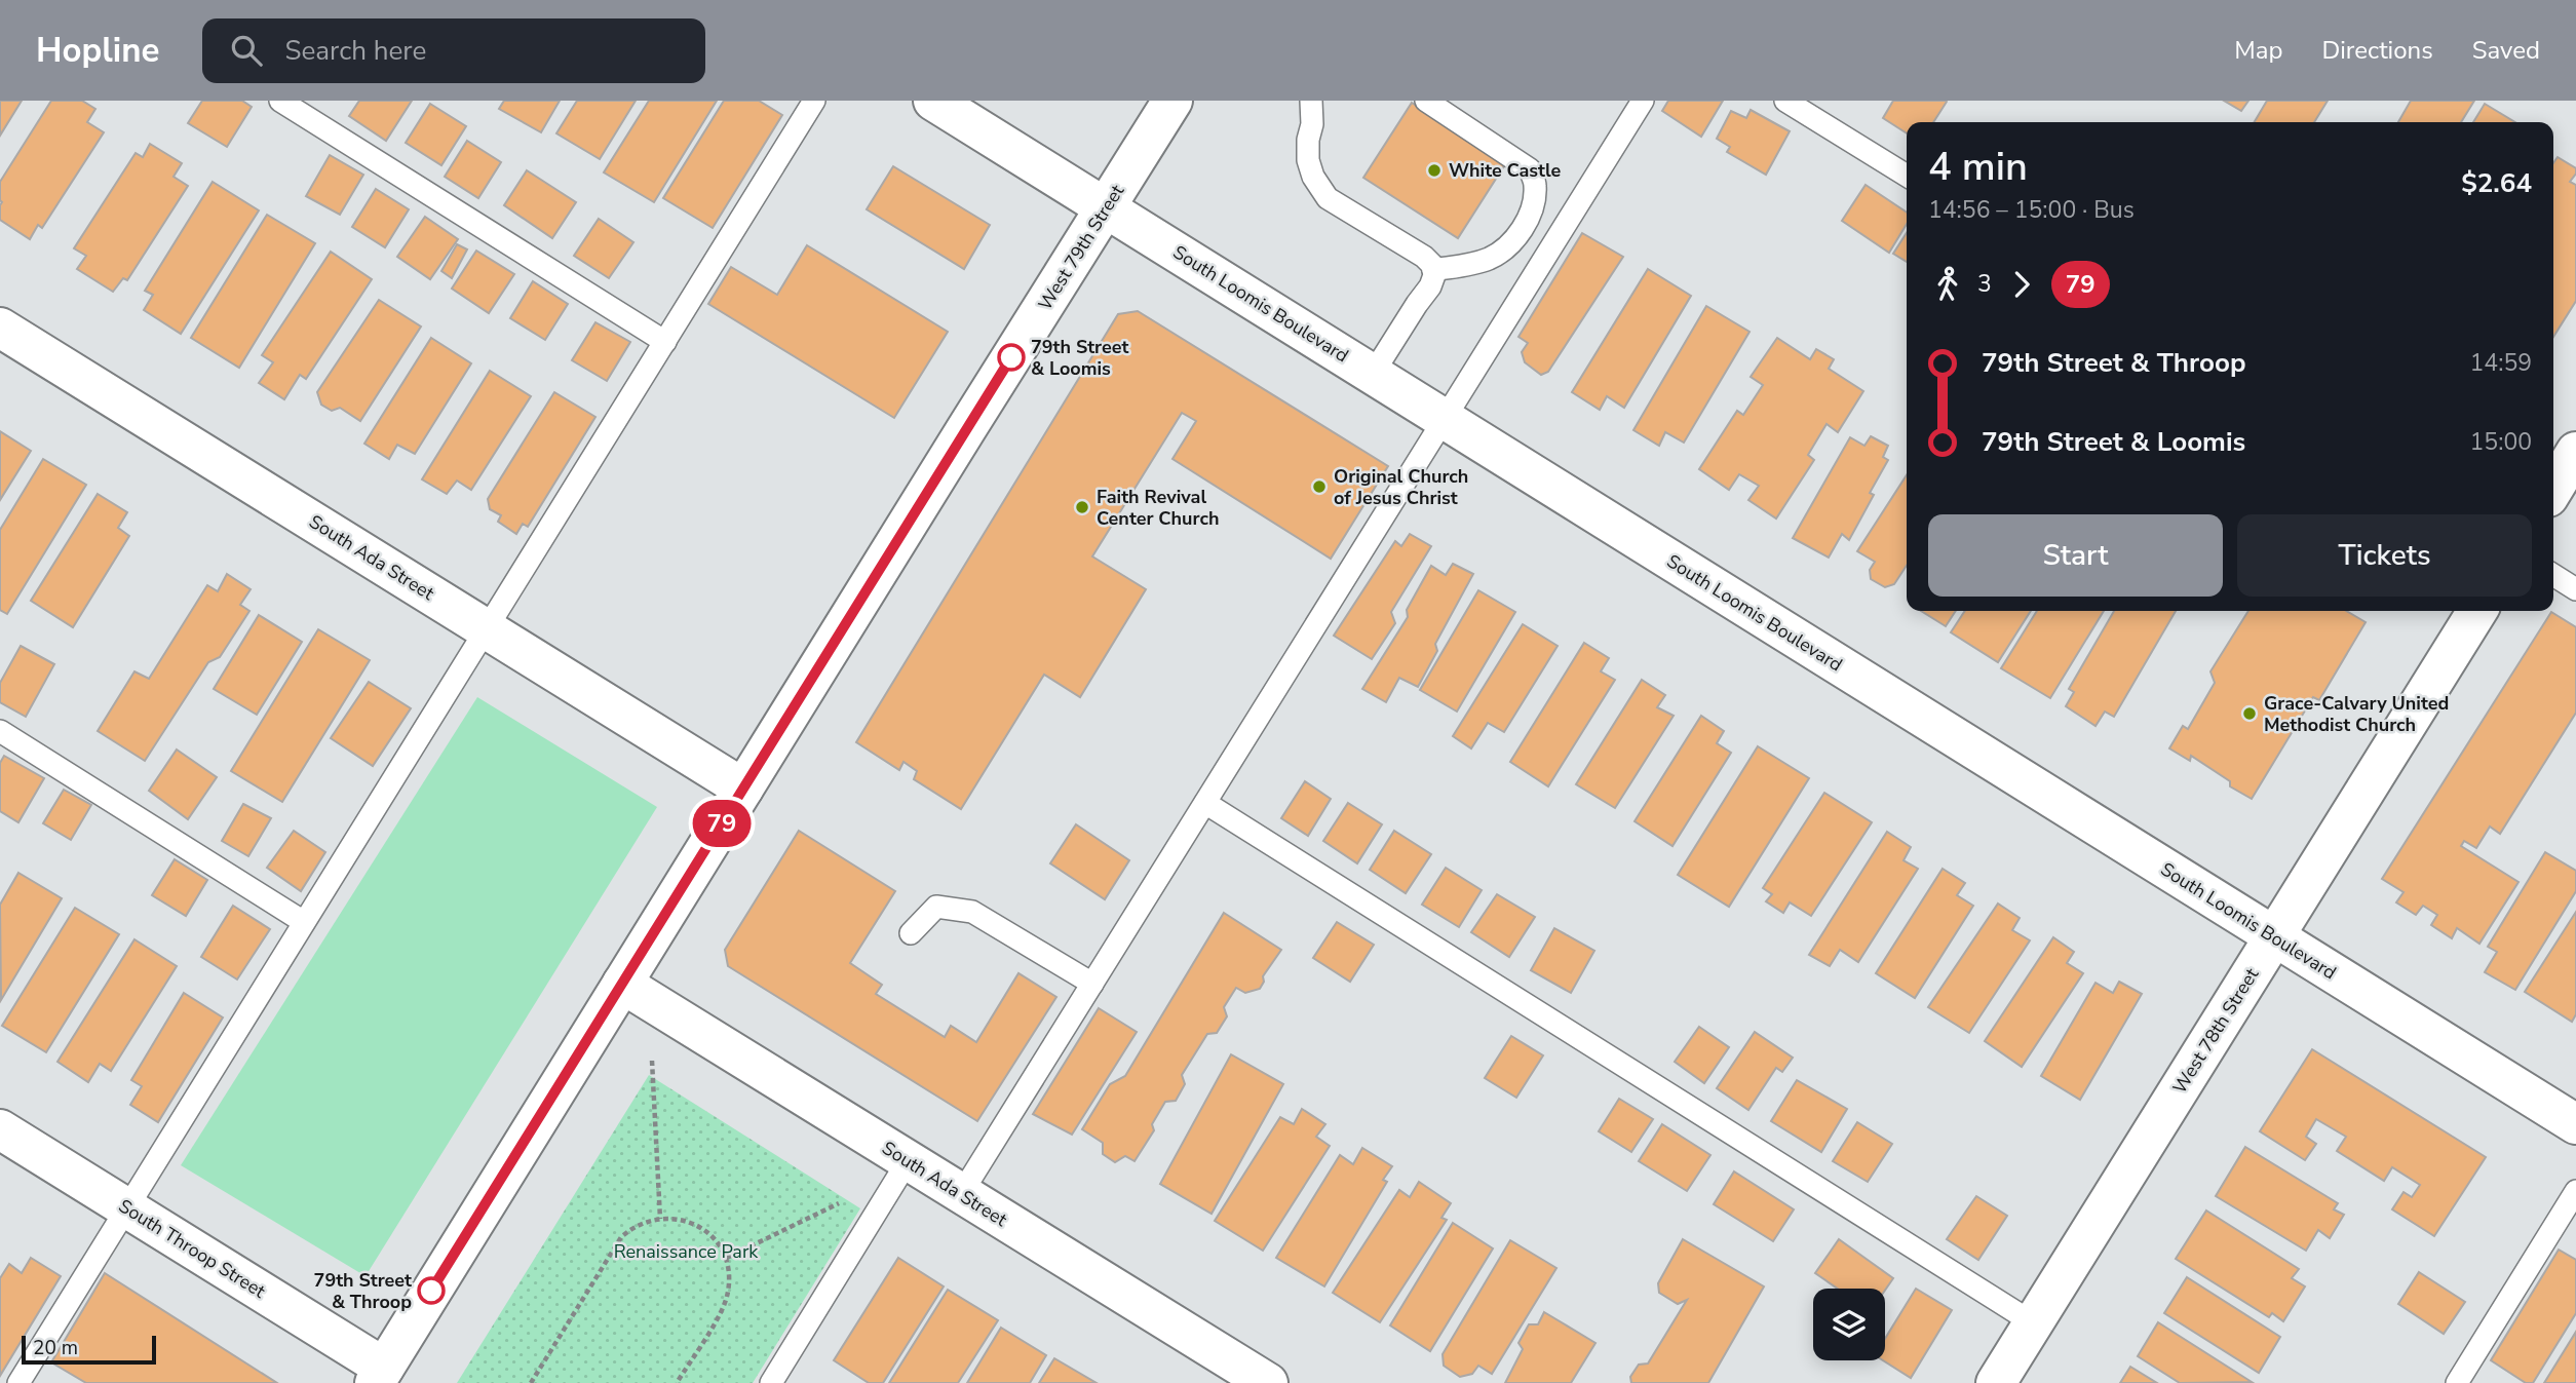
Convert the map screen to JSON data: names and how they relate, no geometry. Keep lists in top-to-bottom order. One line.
{"streets":{"street":["West 79th Street","South Loomis Boulevard","South Ada Street","West 78th Street","South Throop Street"]},"crossings":[["West 79th Street","South Loomis Boulevard"],["West 79th Street","South Ada Street"],["West 79th Street","South Throop Street"],["South Loomis Boulevard","West 78th Street"]],"parks":["Renaissance Park"],"places":["White Castle","79th Street & Loomis","Original Church of Jesus Christ","Faith Revival Center Church","Grace-Calvary United Methodist Church","79th Street & Throop"],"lines":["bus line 79"],"scale_bar":"20 m","page":{"header":"Hopline","search":"Search here","nav":["Map","Directions","Saved"],"on_map":"79","heading":["4 min","14:56 – 15:00 · Bus","$2.64"],"legs":["3","79"],"list":[{"name":"79th Street & Throop","value":"14:59"},{"name":"79th Street & Loomis","value":"15:00"}],"buttons":["Start","Tickets"],"scale":"20 m"}}
